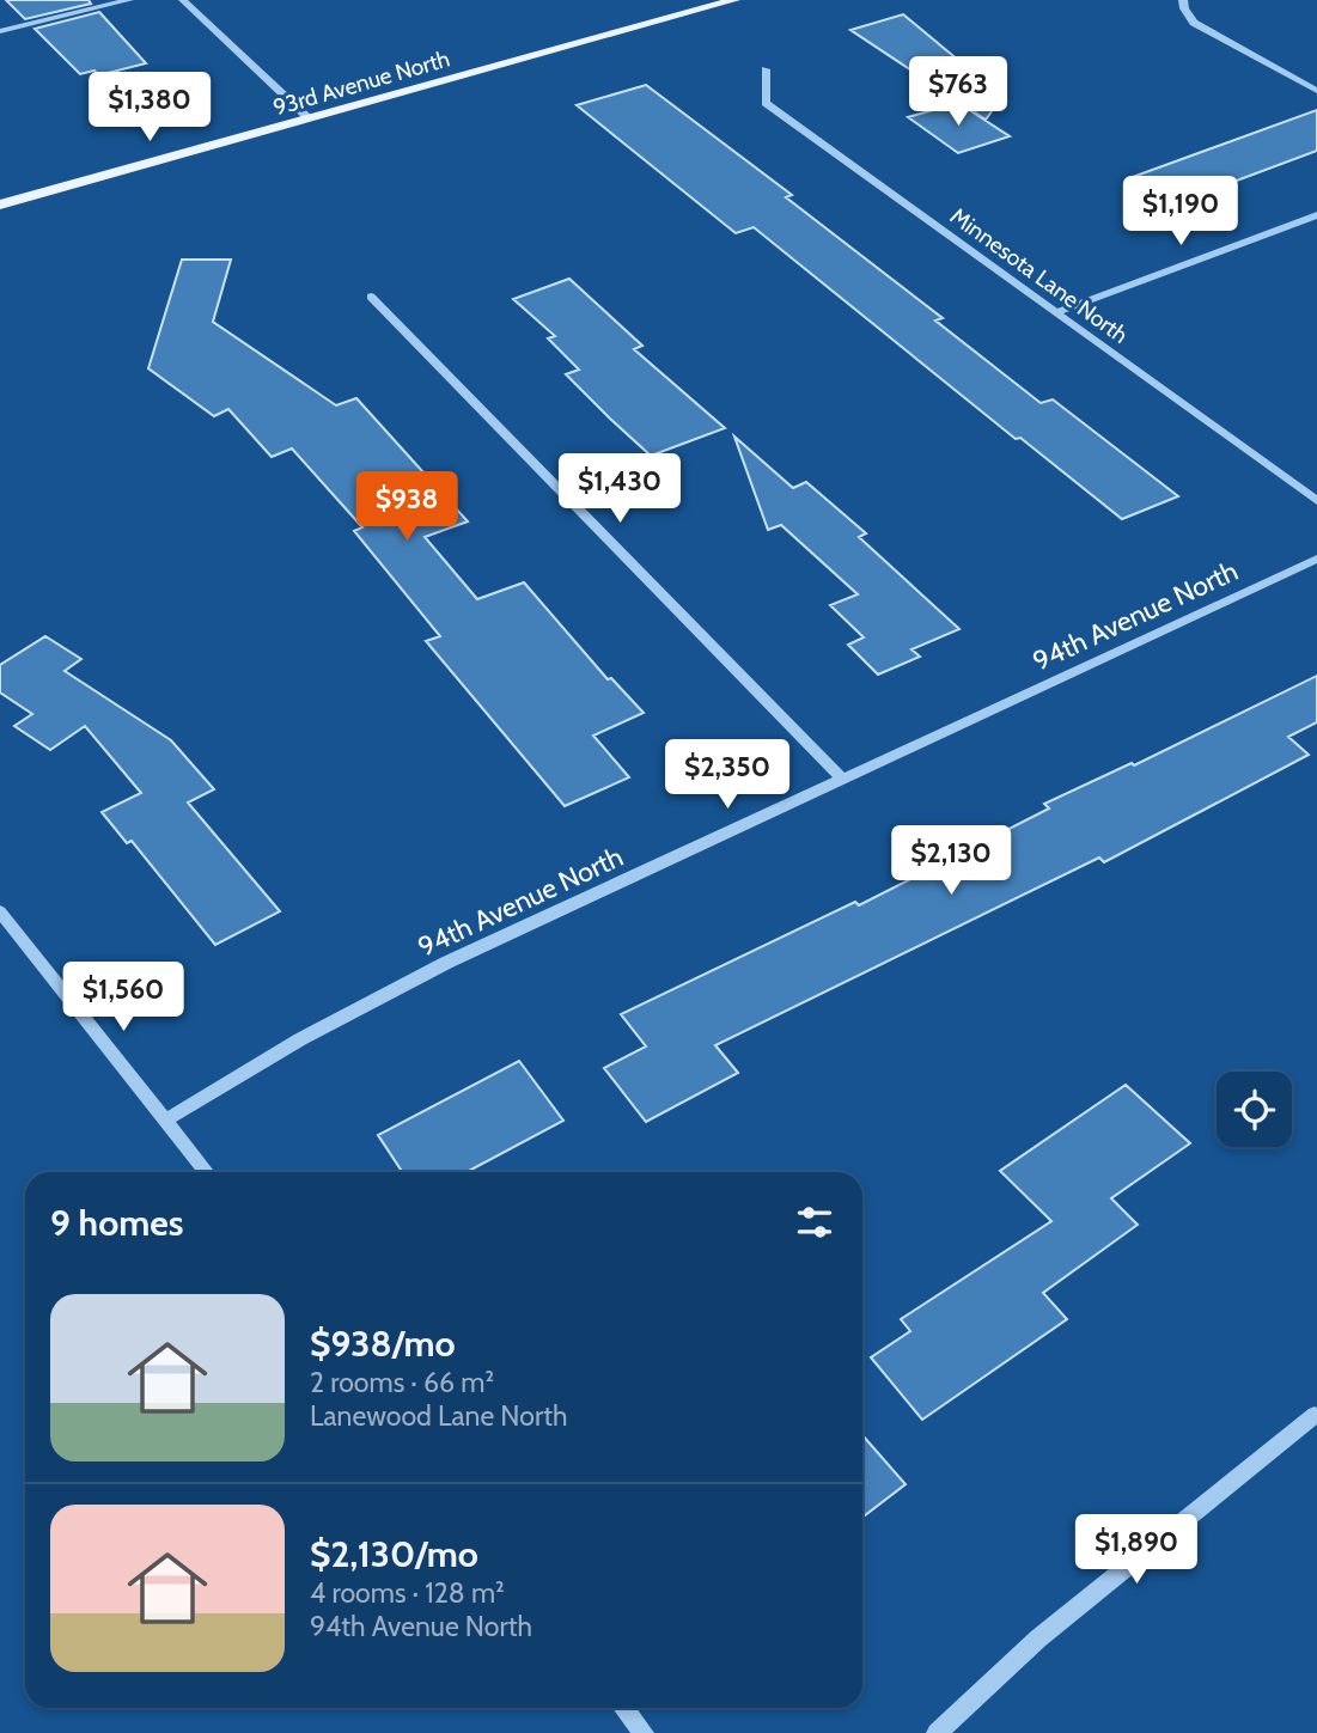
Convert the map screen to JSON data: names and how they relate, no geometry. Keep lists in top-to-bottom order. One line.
{"streets":{"main road":["93rd Avenue North"],"street":["Minnesota Lane North","94th Avenue North"]},"page":{"price":["$763","$1,380","$1,190","$1,430","$938","$2,350","$2,130","$1,560","$1,890"],"heading":"9 homes","list":[{"name":"$938/mo","note":"2 rooms · 66 m² · Lanewood Lane North"},{"name":"$2,130/mo","note":"4 rooms · 128 m² · 94th Avenue North"}]}}
